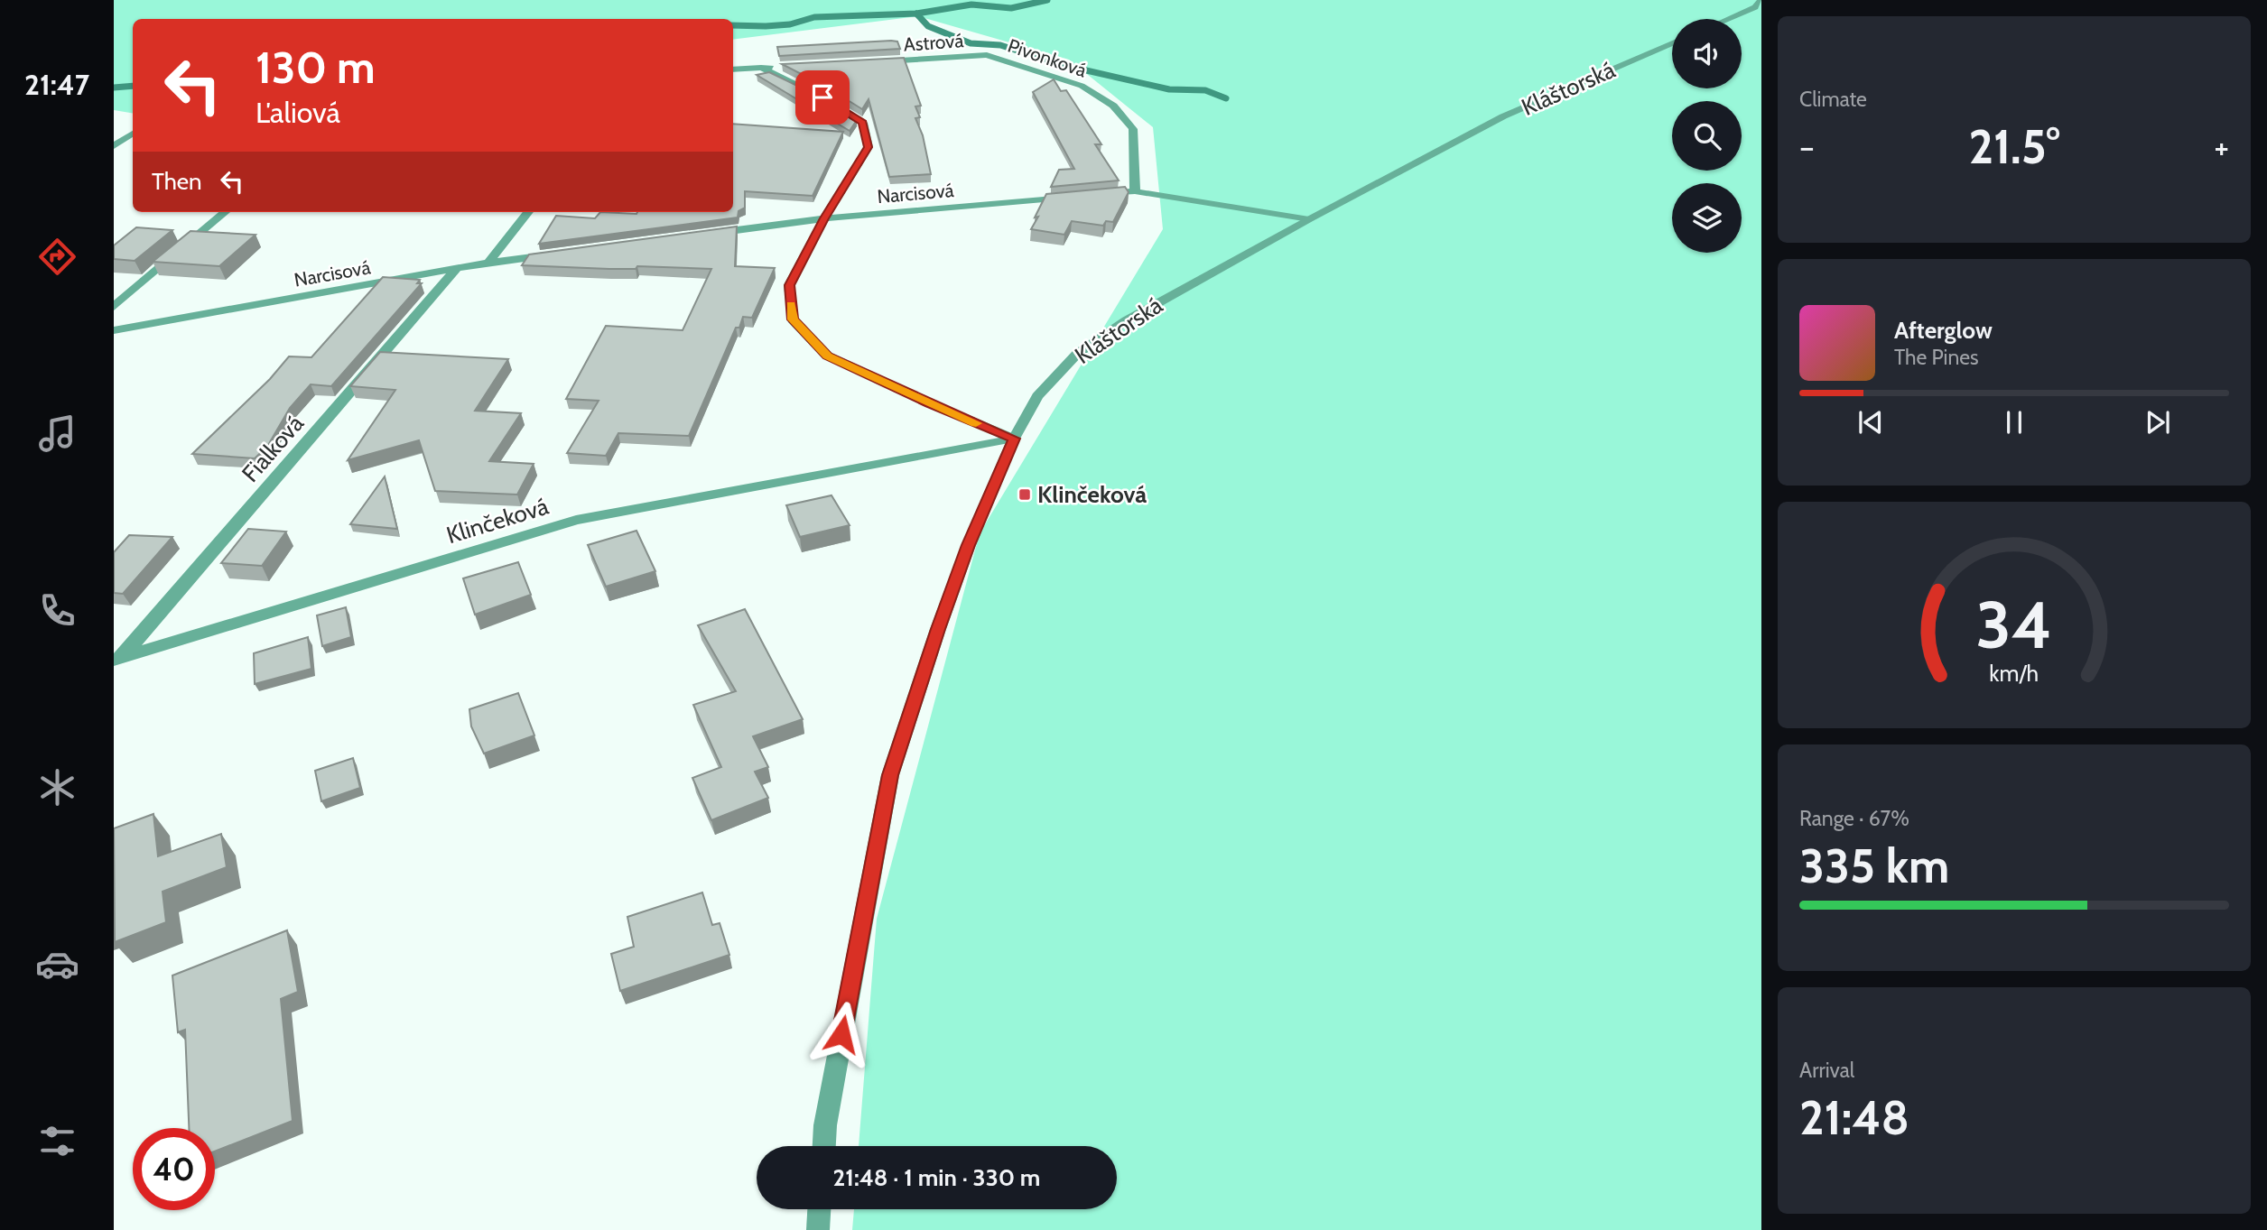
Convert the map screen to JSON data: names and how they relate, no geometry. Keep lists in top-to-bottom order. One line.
{"streets":{"street":["Astrová","Pivonková","Kláštorská","Narcisová","Fialková","Klinčeková"]},"crossings":[["Astrová","Pivonková"],["Kláštorská","Klinčeková"],["Narcisová","Fialková"],["Fialková","Klinčeková"]],"places":{"transit":["Klinčeková"]},"page":{"tabs":"21:47","tile":["Climate",["Range · 67%","335 km"],["Arrival","21:48"]],"turn":["130 m","Ľaliová"],"heat":["−","21.5°","+"],"then":"Then","song":["Afterglow","The Pines"],"limit":"40","trip":"21:48 · 1 min · 330 m","gauge":["34","km/h"]}}
